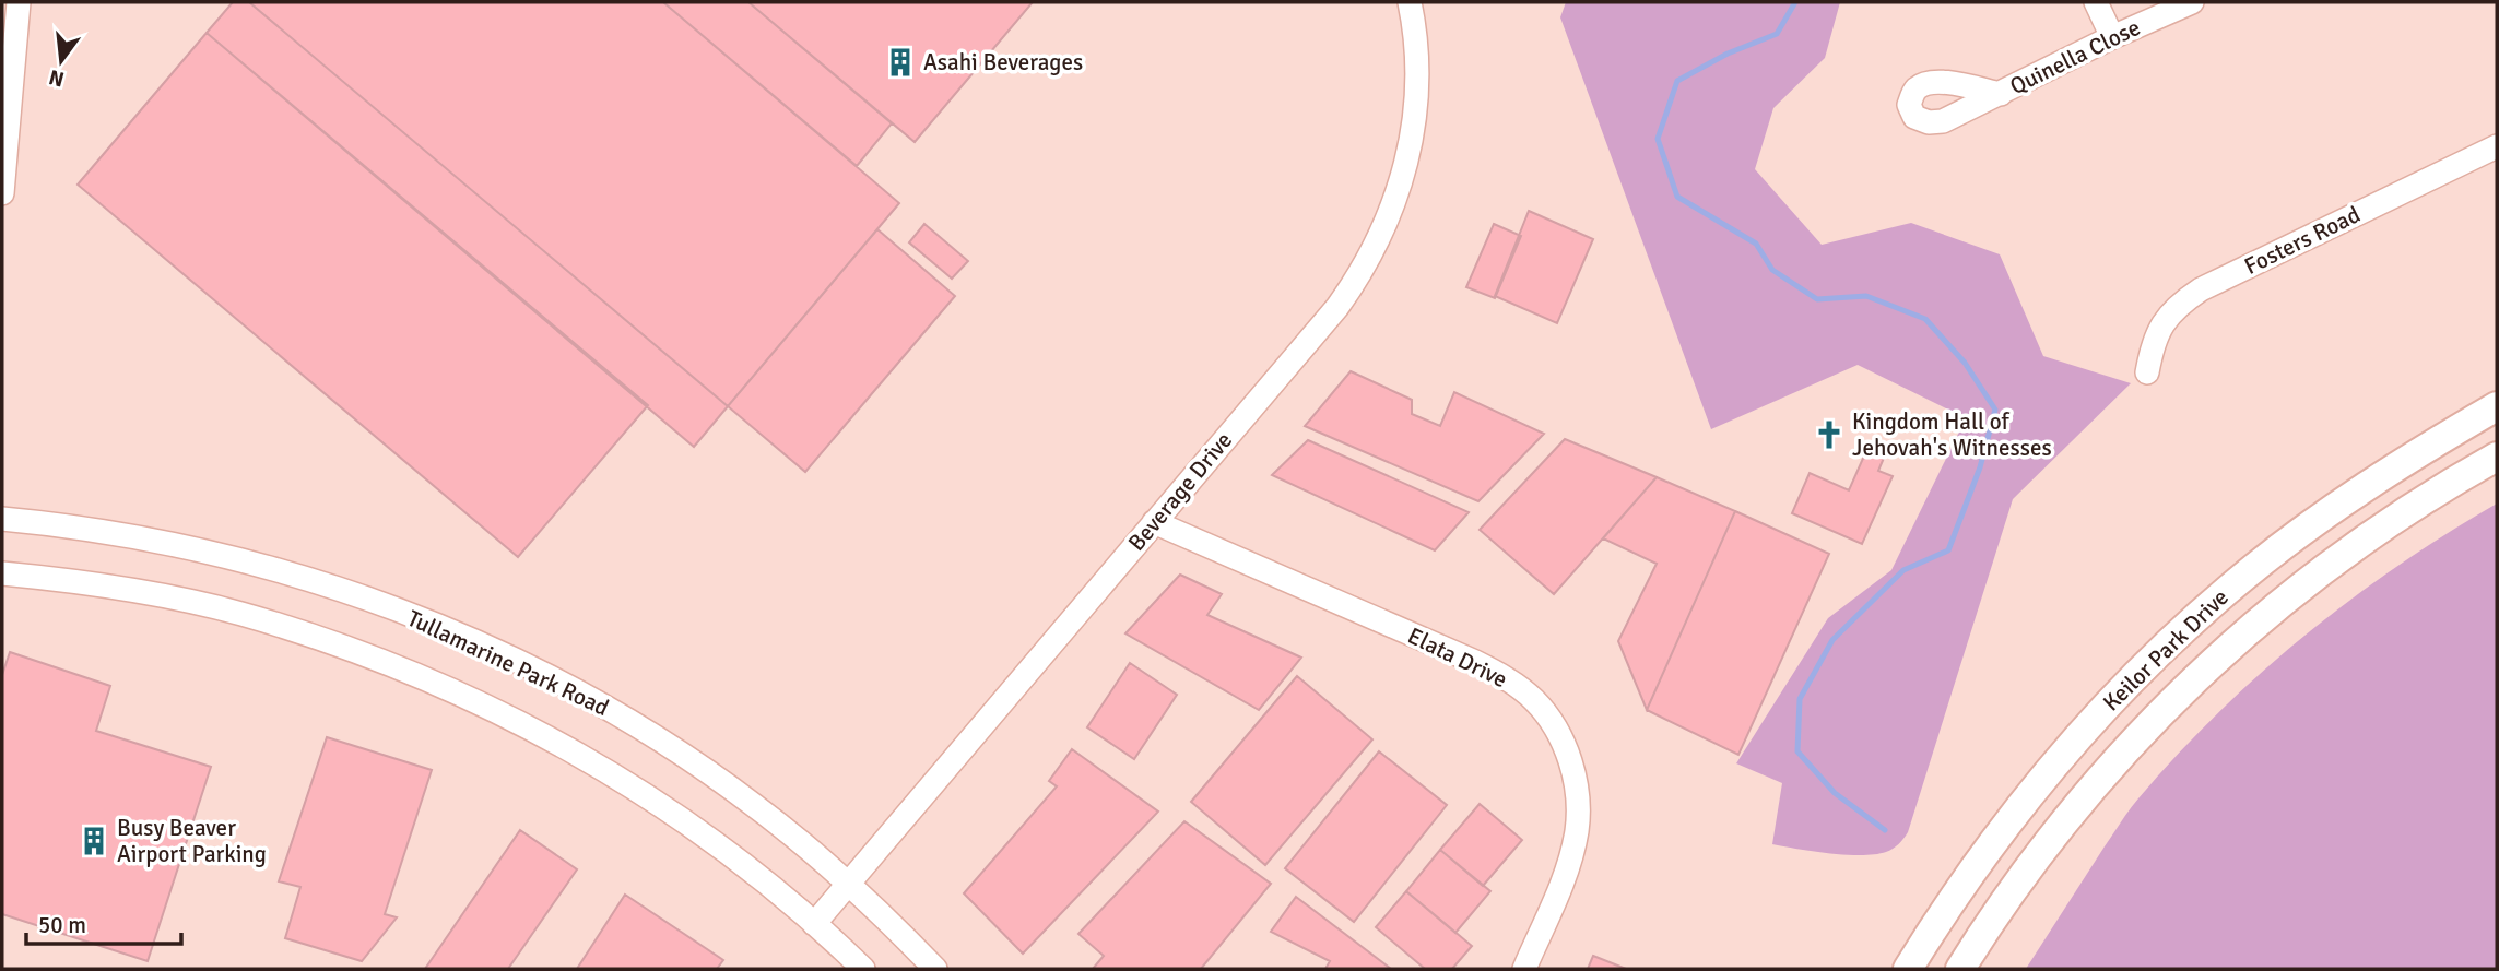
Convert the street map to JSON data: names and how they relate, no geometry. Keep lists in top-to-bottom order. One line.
{"streets":{"main road":["Keilor Park Drive"],"street":["Quinella Close","Fosters Road","Beverage Drive","Elata Drive","Tullamarine Park Road"]},"crossings":[["Beverage Drive","Elata Drive"],["Beverage Drive","Tullamarine Park Road"]],"places":{"building":["Asahi Beverages","Busy Beaver Airport Parking"],"church":["Kingdom Hall of Jehovah's Witnesses"]},"scale_bar":"50 m","north":"bottom"}
